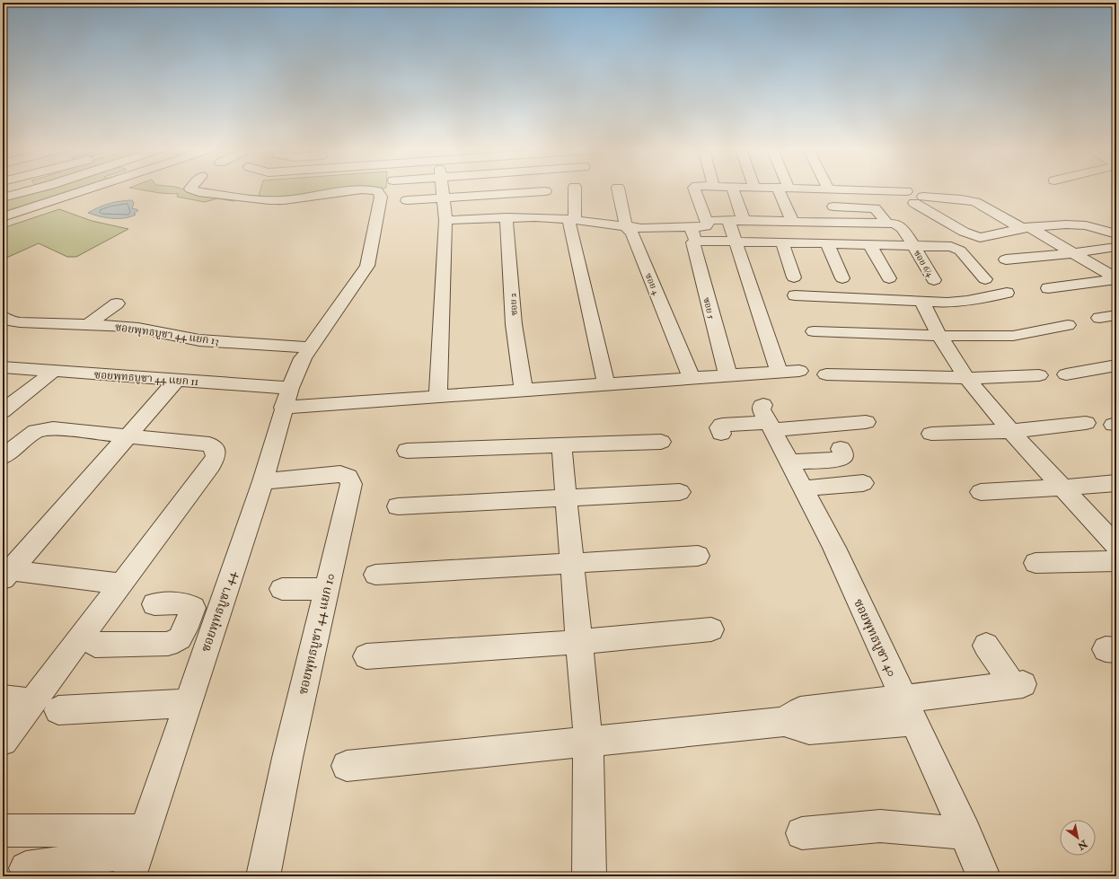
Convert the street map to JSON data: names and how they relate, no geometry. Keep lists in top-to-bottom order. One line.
{"streets":{"street":["ซอย 6/4","ซอย 4","ซอย 2","ซอย 5","ซอยพุทธบูชา 44 แยก 13","ซอยพุทธบูชา 44 แยก 11","ซอยพุทธบูชา 44","ซอยพุทธบูชา 44 แยก 10","ซอยพุทธบูชา 40"]},"crossings":[["ซอย 4","ซอยพุทธบูชา 44 แยก 11"],["ซอย 2","ซอยพุทธบูชา 44 แยก 11"],["ซอย 5","ซอยพุทธบูชา 44 แยก 11"],["ซอยพุทธบูชา 44 แยก 13","ซอยพุทธบูชา 44"],["ซอยพุทธบูชา 44 แยก 11","ซอยพุทธบูชา 44"],["ซอยพุทธบูชา 44","ซอยพุทธบูชา 44 แยก 10"]],"north":"bottom right"}
